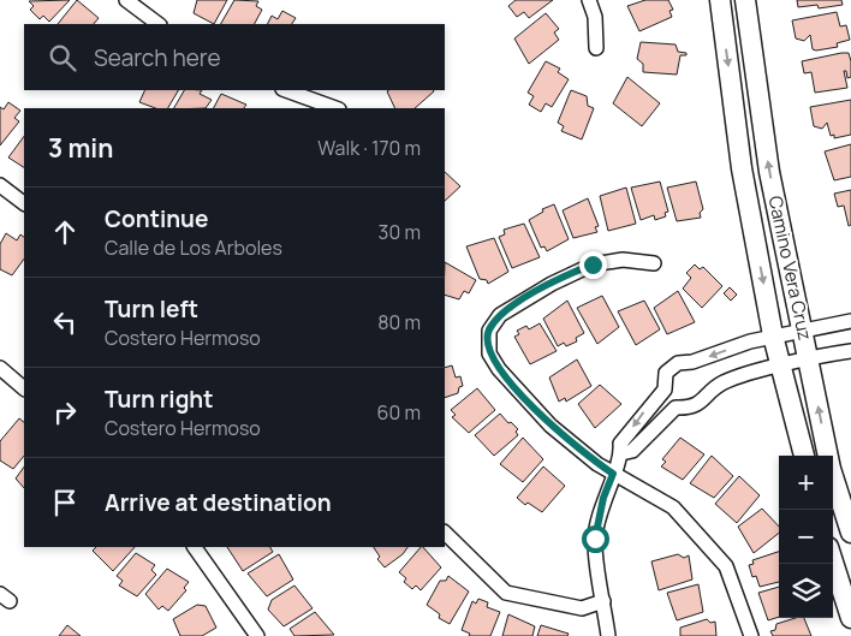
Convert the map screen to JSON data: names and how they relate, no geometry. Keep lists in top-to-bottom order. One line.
{"streets":{"main road":["Camino Vera Cruz"]},"page":{"search":"Search here","heading":["3 min","Walk · 170 m"],"list":[["Continue","Calle de Los Arboles","30 m"],["Turn left","Costero Hermoso","80 m"],["Turn right","Costero Hermoso","60 m"],"Arrive at destination"],"map_buttons":["+","−"]}}
